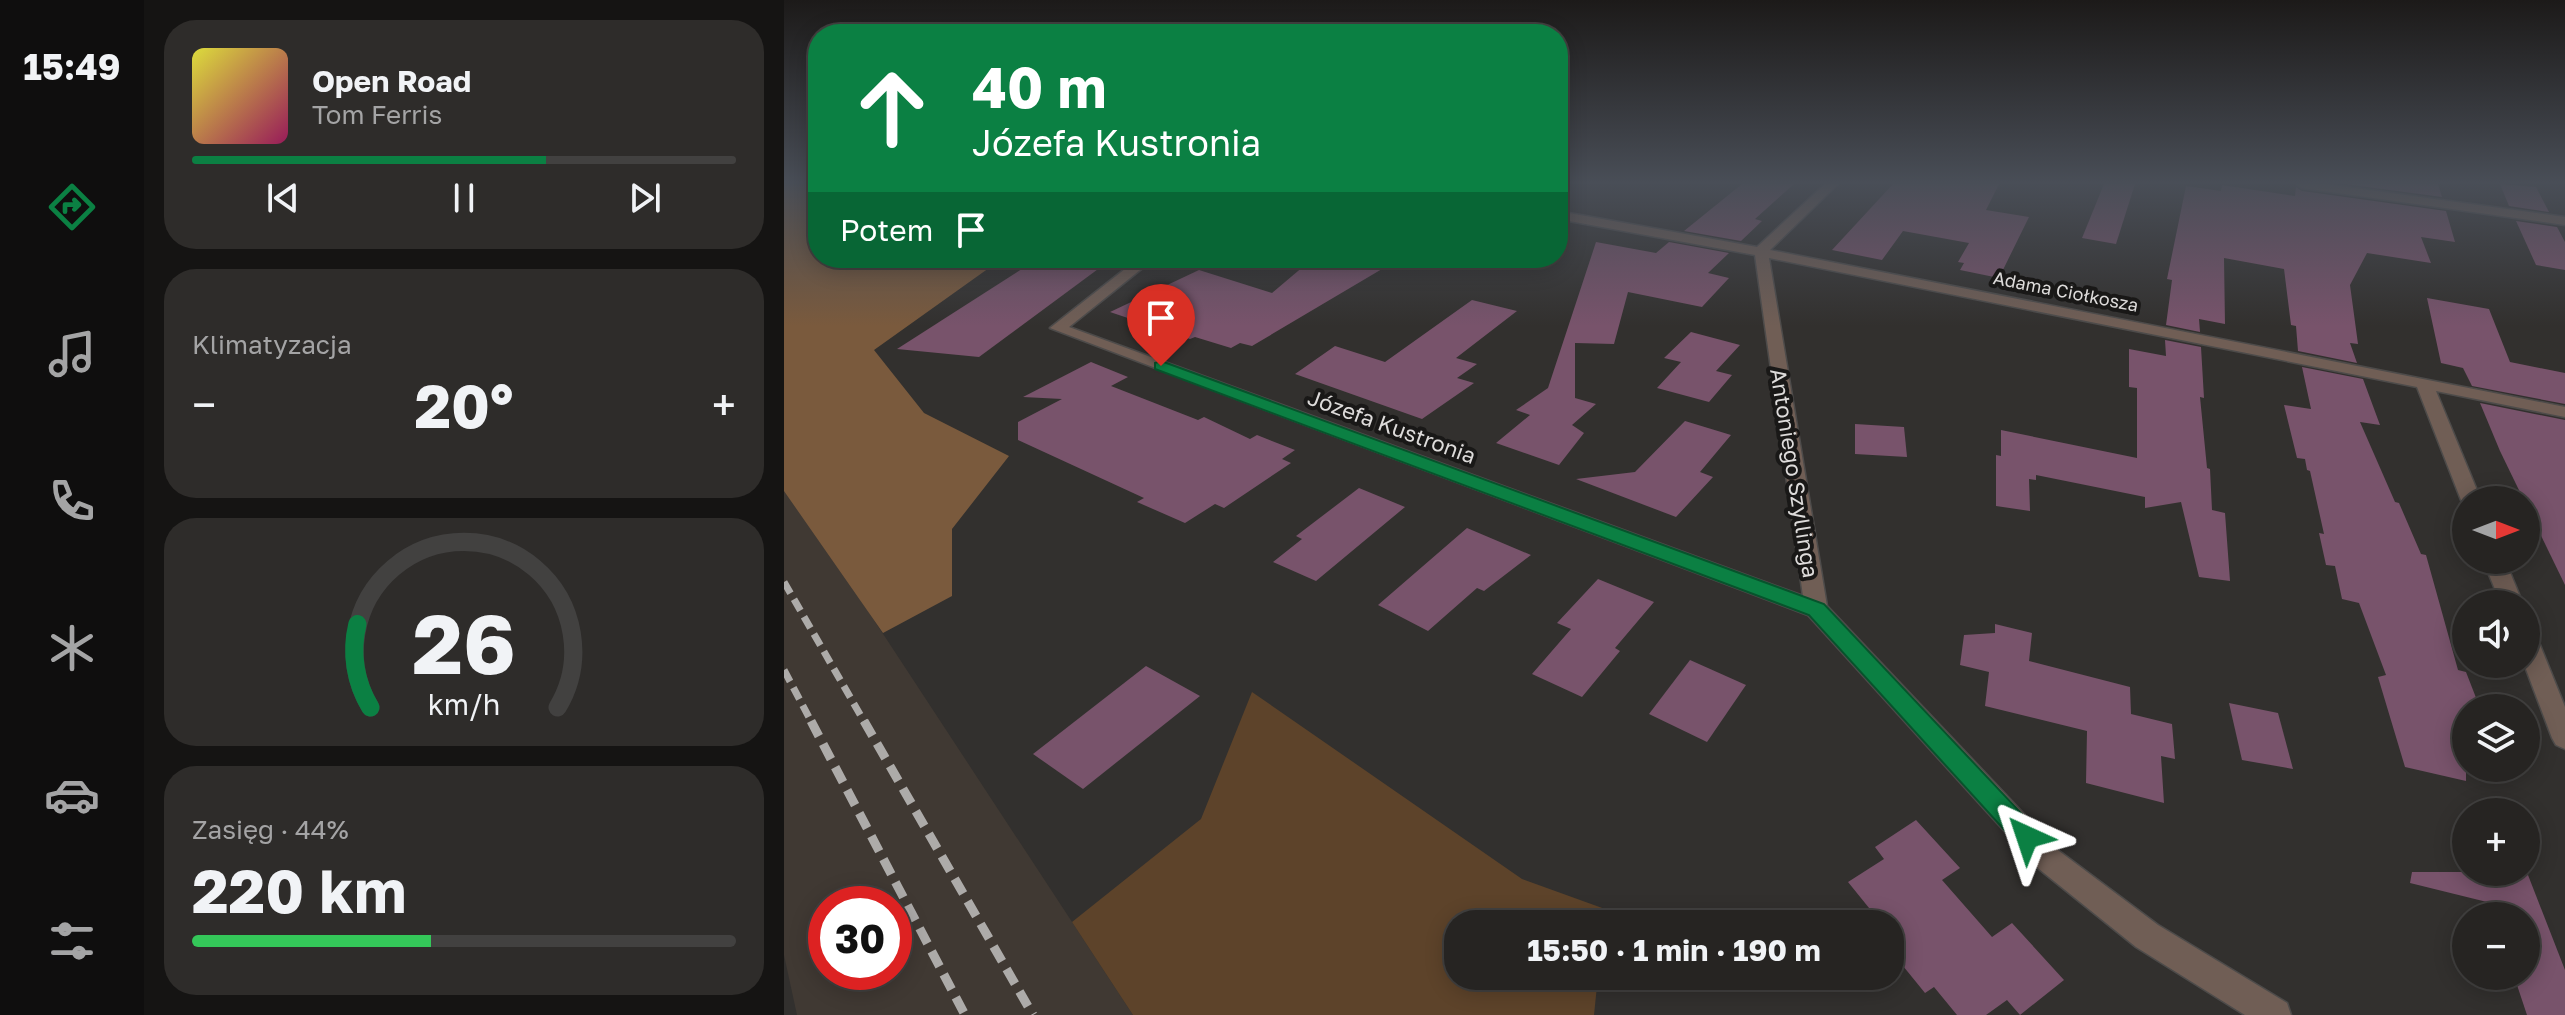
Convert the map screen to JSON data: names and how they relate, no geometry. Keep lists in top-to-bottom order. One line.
{"streets":{"street":["Adama Ciołkosza","Józefa Kustronia","Antoniego Szyllinga"]},"crossings":[["Adama Ciołkosza","Antoniego Szyllinga"],["Józefa Kustronia","Antoniego Szyllinga"]],"north":"right","page":{"tabs":"15:49","turn":["40 m","Józefa Kustronia"],"song":["Open Road","Tom Ferris"],"then":"Potem","tile":["Klimatyzacja",["Zasięg · 44%","220 km"]],"heat":["−","20°","+"],"map_buttons":["+","−"],"limit":"30","trip":"15:50 · 1 min · 190 m","gauge":["26","km/h"]}}
